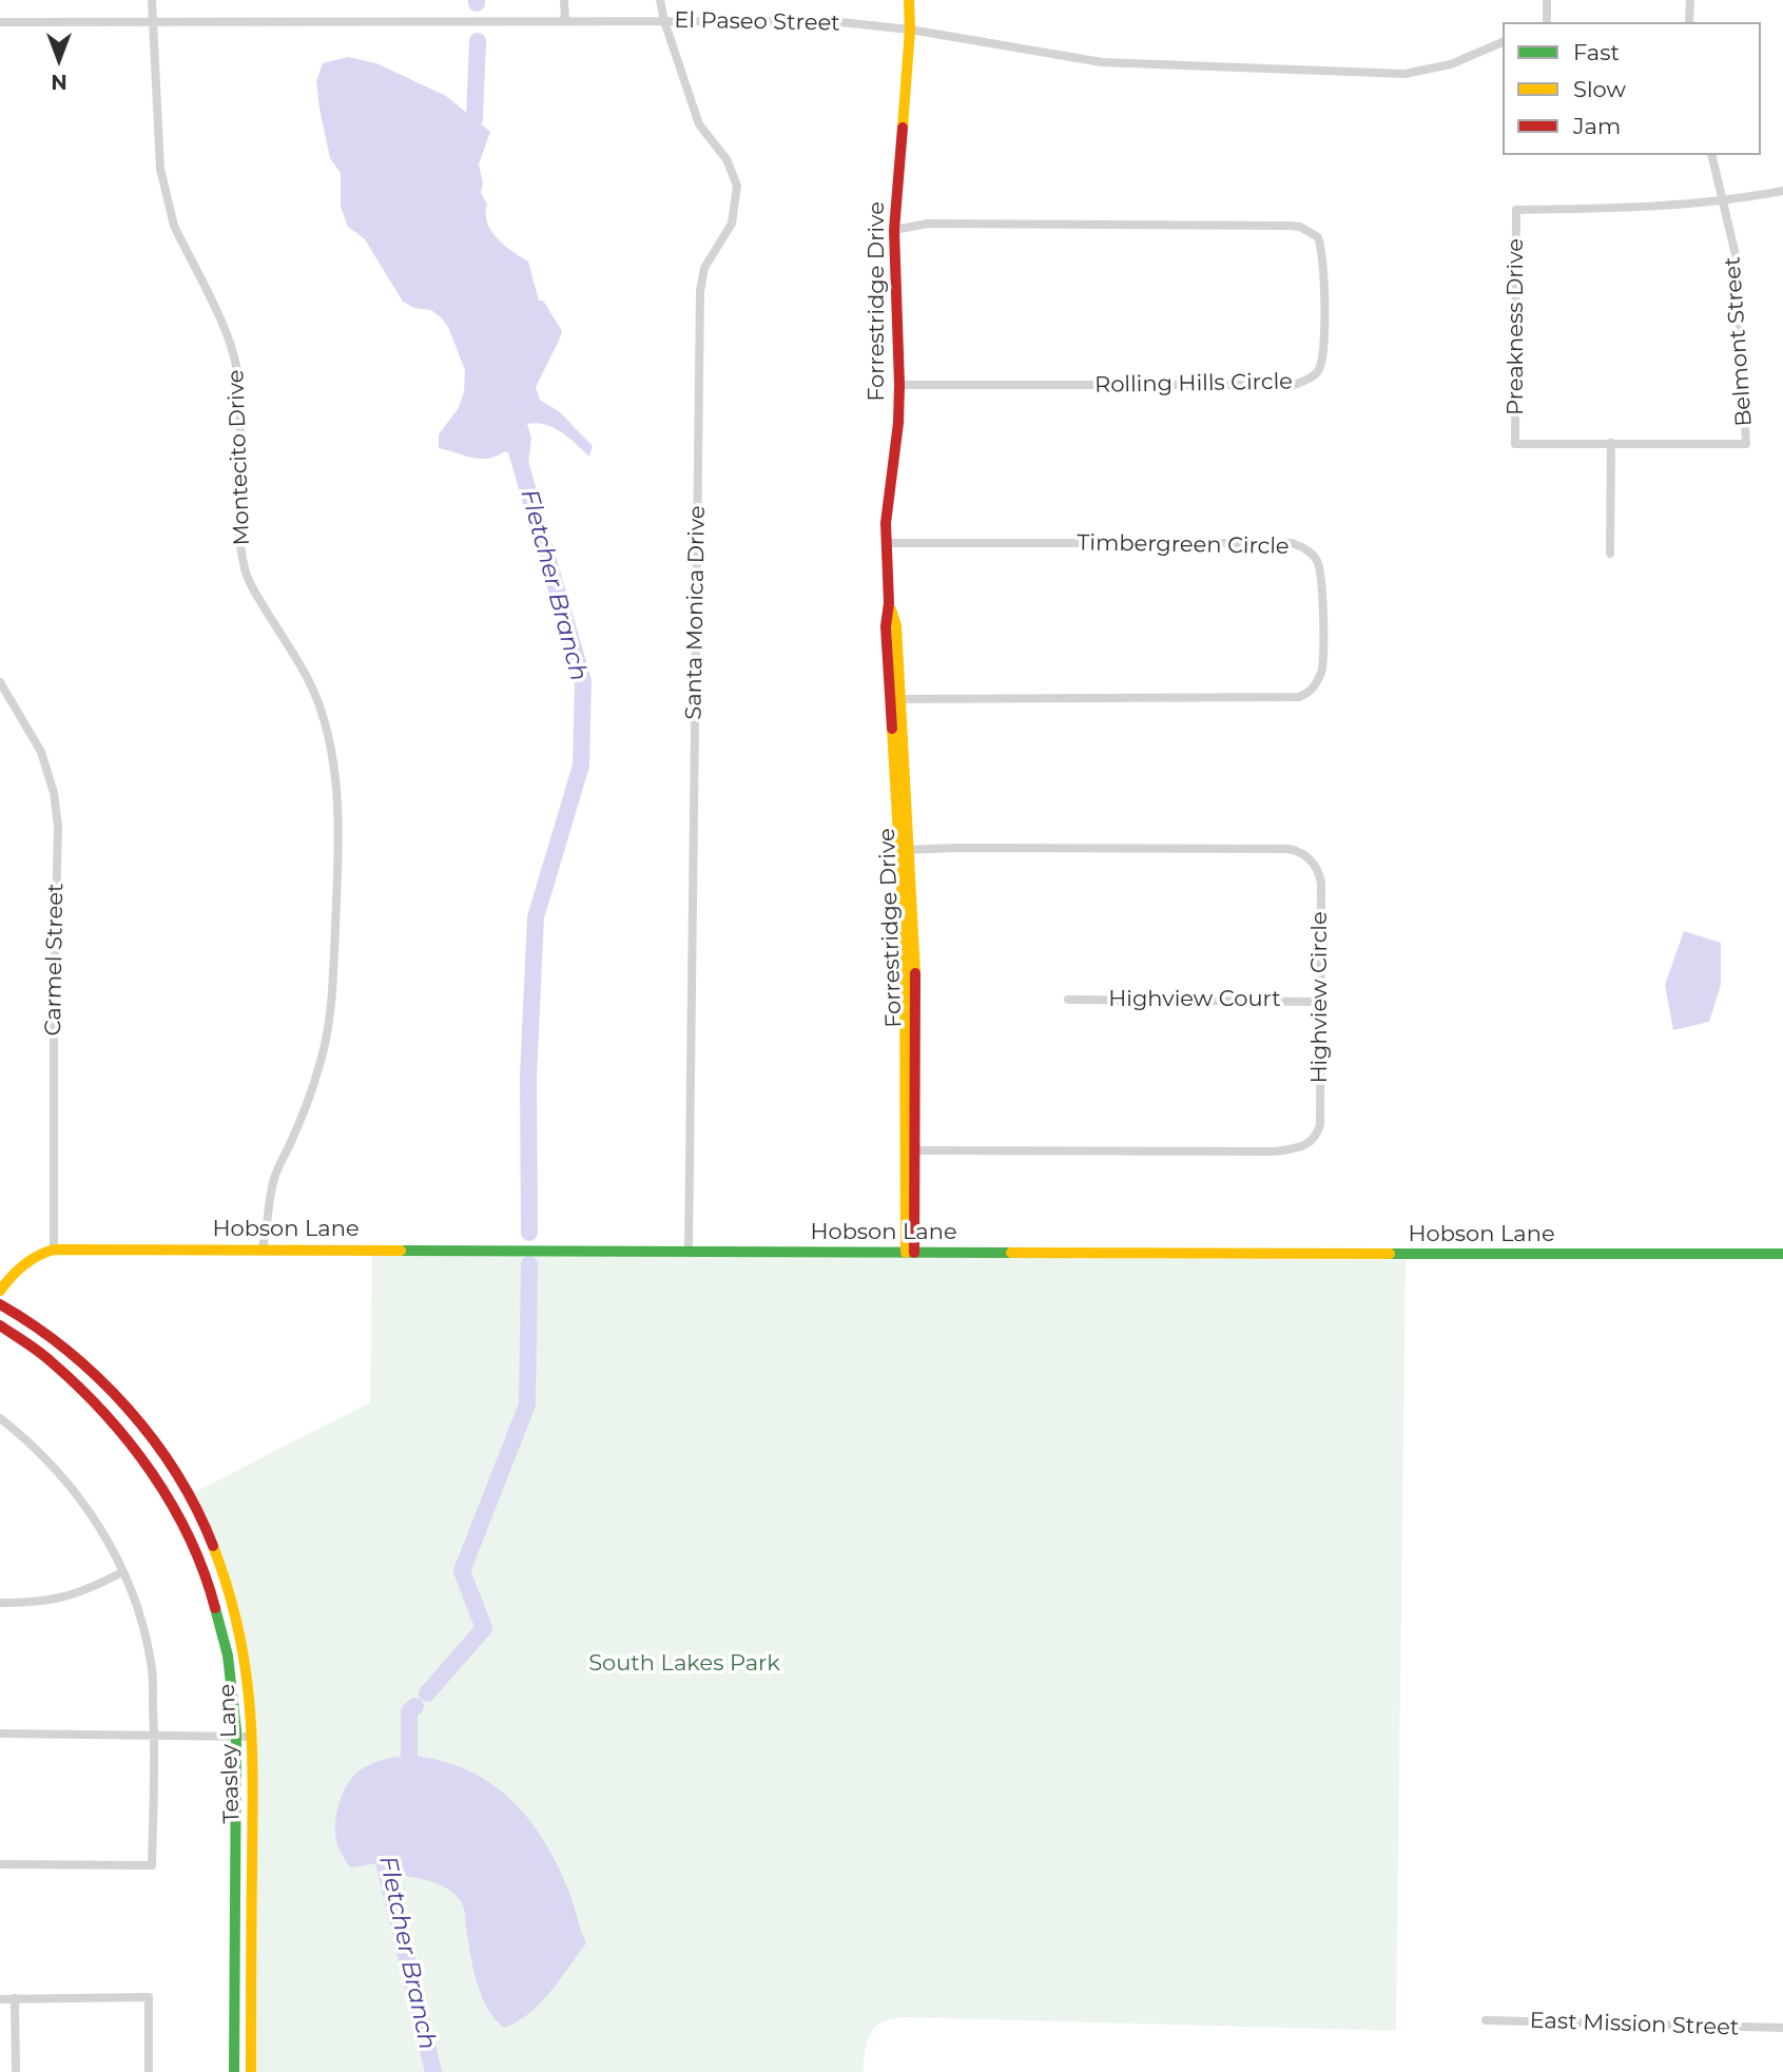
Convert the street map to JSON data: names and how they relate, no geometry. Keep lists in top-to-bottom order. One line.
{"streets":{"street":["El Paseo Street","Forrestridge Drive","Preakness Drive","Belmont Street","Rolling Hills Circle","Montecito Drive","Timbergreen Circle","Santa Monica Drive","Carmel Street","Highview Circle","Highview Court","Hobson Lane","Teasley Lane","East Mission Street"]},"crossings":[["El Paseo Street","Forrestridge Drive"],["El Paseo Street","Montecito Drive"],["El Paseo Street","Santa Monica Drive"],["Forrestridge Drive","Rolling Hills Circle"],["Forrestridge Drive","Timbergreen Circle"],["Forrestridge Drive","Highview Circle"],["Forrestridge Drive","Hobson Lane"],["Preakness Drive","Belmont Street"],["Montecito Drive","Hobson Lane"],["Santa Monica Drive","Hobson Lane"],["Carmel Street","Hobson Lane"],["Highview Circle","Highview Court"]],"water":["Fletcher Branch"],"parks":["South Lakes Park"],"legend":["Fast","Slow","Jam"],"north":"bottom"}
